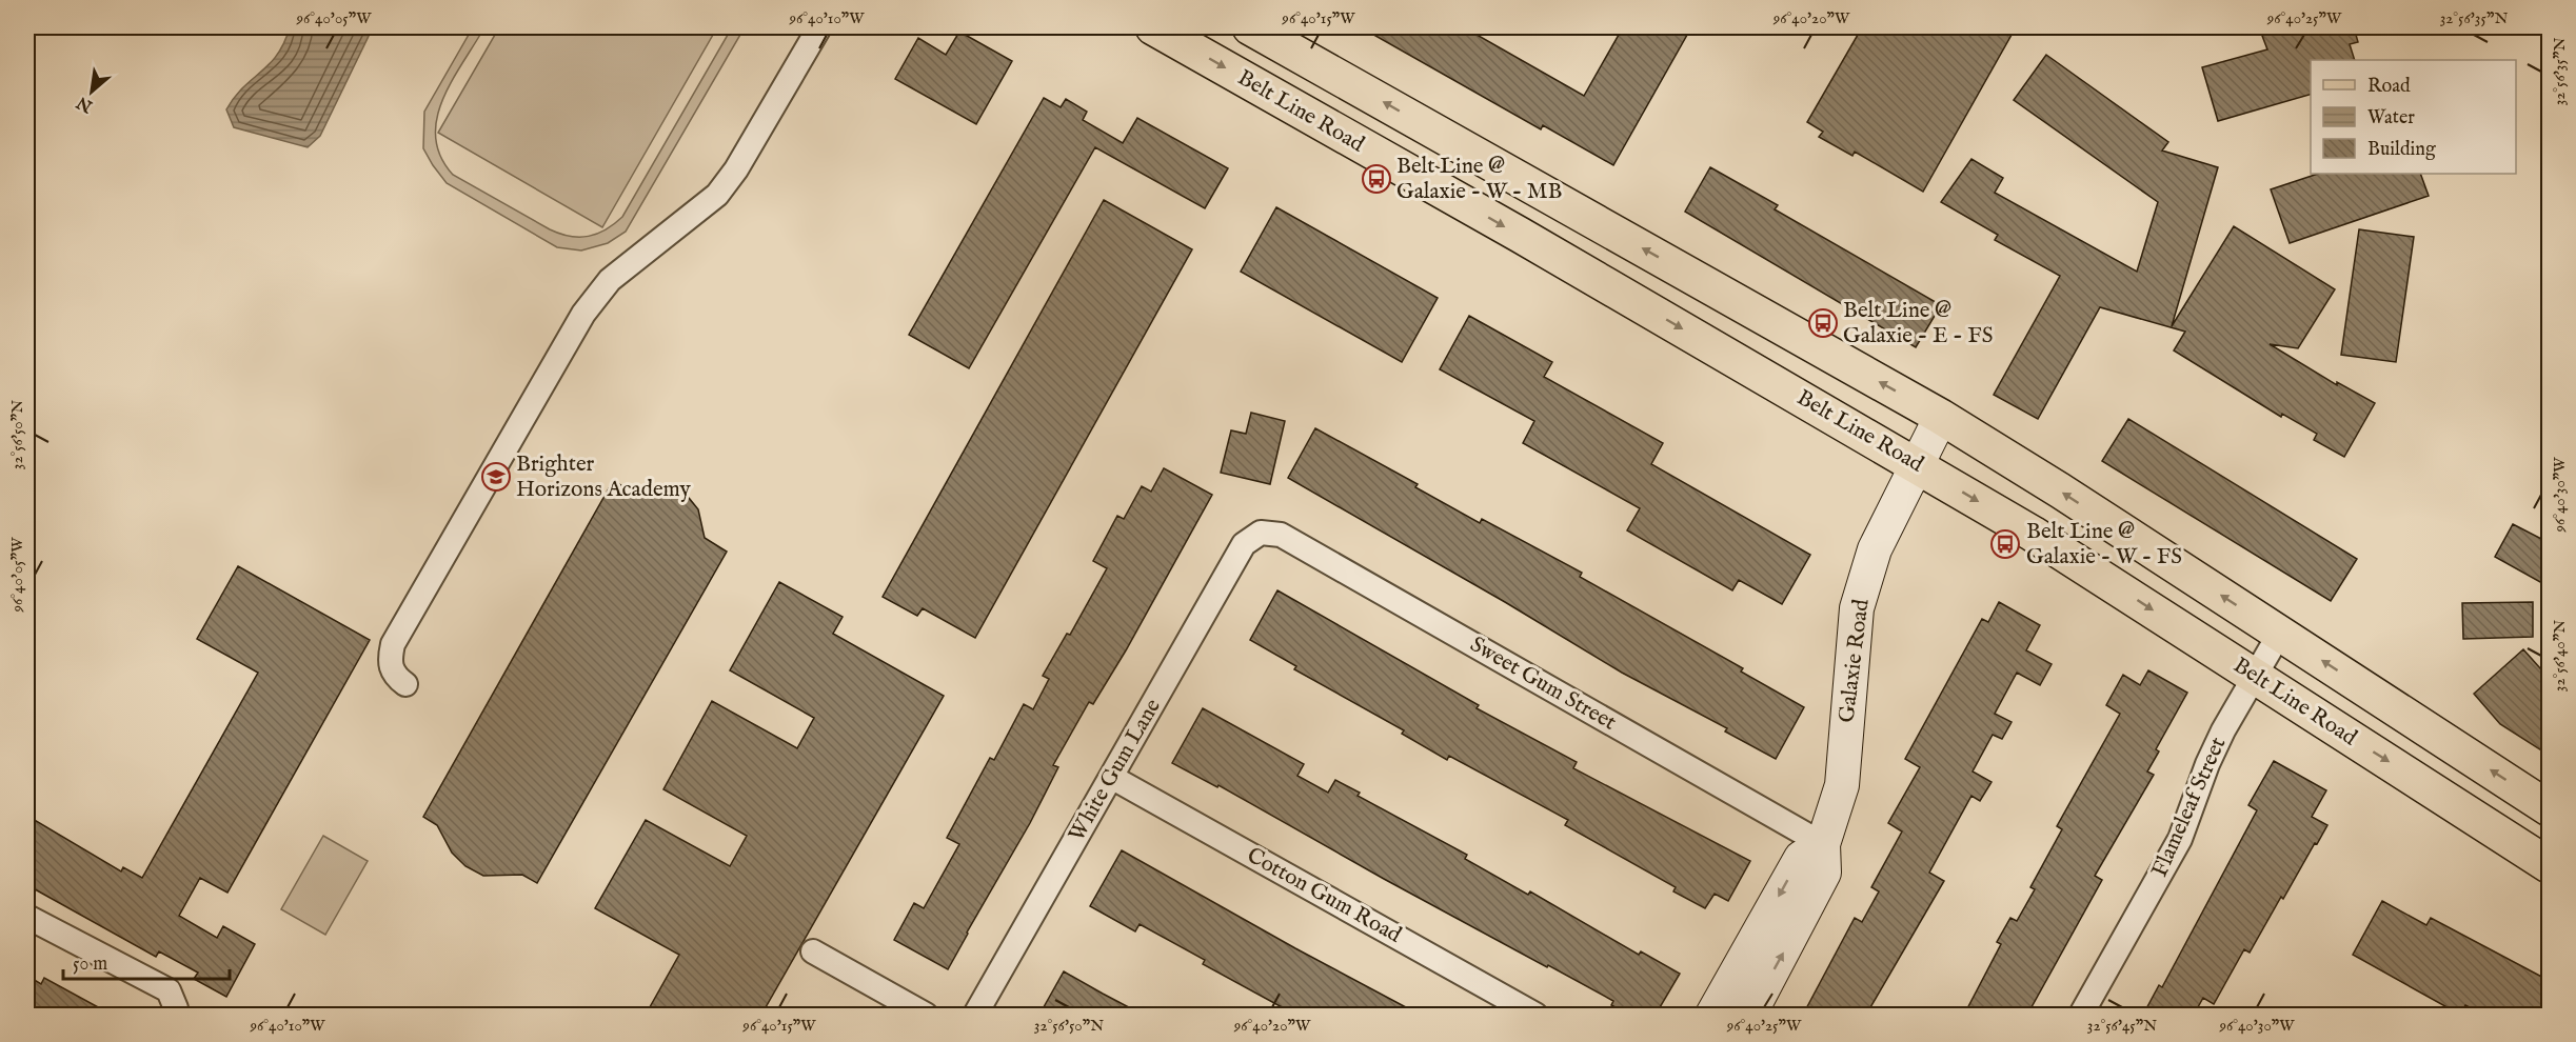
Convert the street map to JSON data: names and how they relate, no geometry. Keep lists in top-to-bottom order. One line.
{"streets":{"main road":["Belt Line Road"],"street":["Galaxie Road","Sweet Gum Street","White Gum Lane","Flameleaf Street","Cotton Gum Road"]},"crossings":[["Belt Line Road","Galaxie Road"],["Belt Line Road","Flameleaf Street"],["Galaxie Road","Sweet Gum Street"],["Sweet Gum Street","White Gum Lane"],["White Gum Lane","Cotton Gum Road"]],"places":{"bus stop":["Belt Line @ Galaxie - W - MB","Belt Line @ Galaxie - E - FS","Belt Line @ Galaxie - W - FS"],"school or university":["Brighter Horizons Academy"]},"legend":["Road","Water","Building"],"scale_bar":"50 m","north":"bottom left","coordinates":["96°40'05\"W","96°40'10\"W","96°40'15\"W","96°40'20\"W","96°40'25\"W","32°56'35\"N","32°56'50\"N","96°40'30\"W","32°56'40\"N","32°56'45\"N"]}
